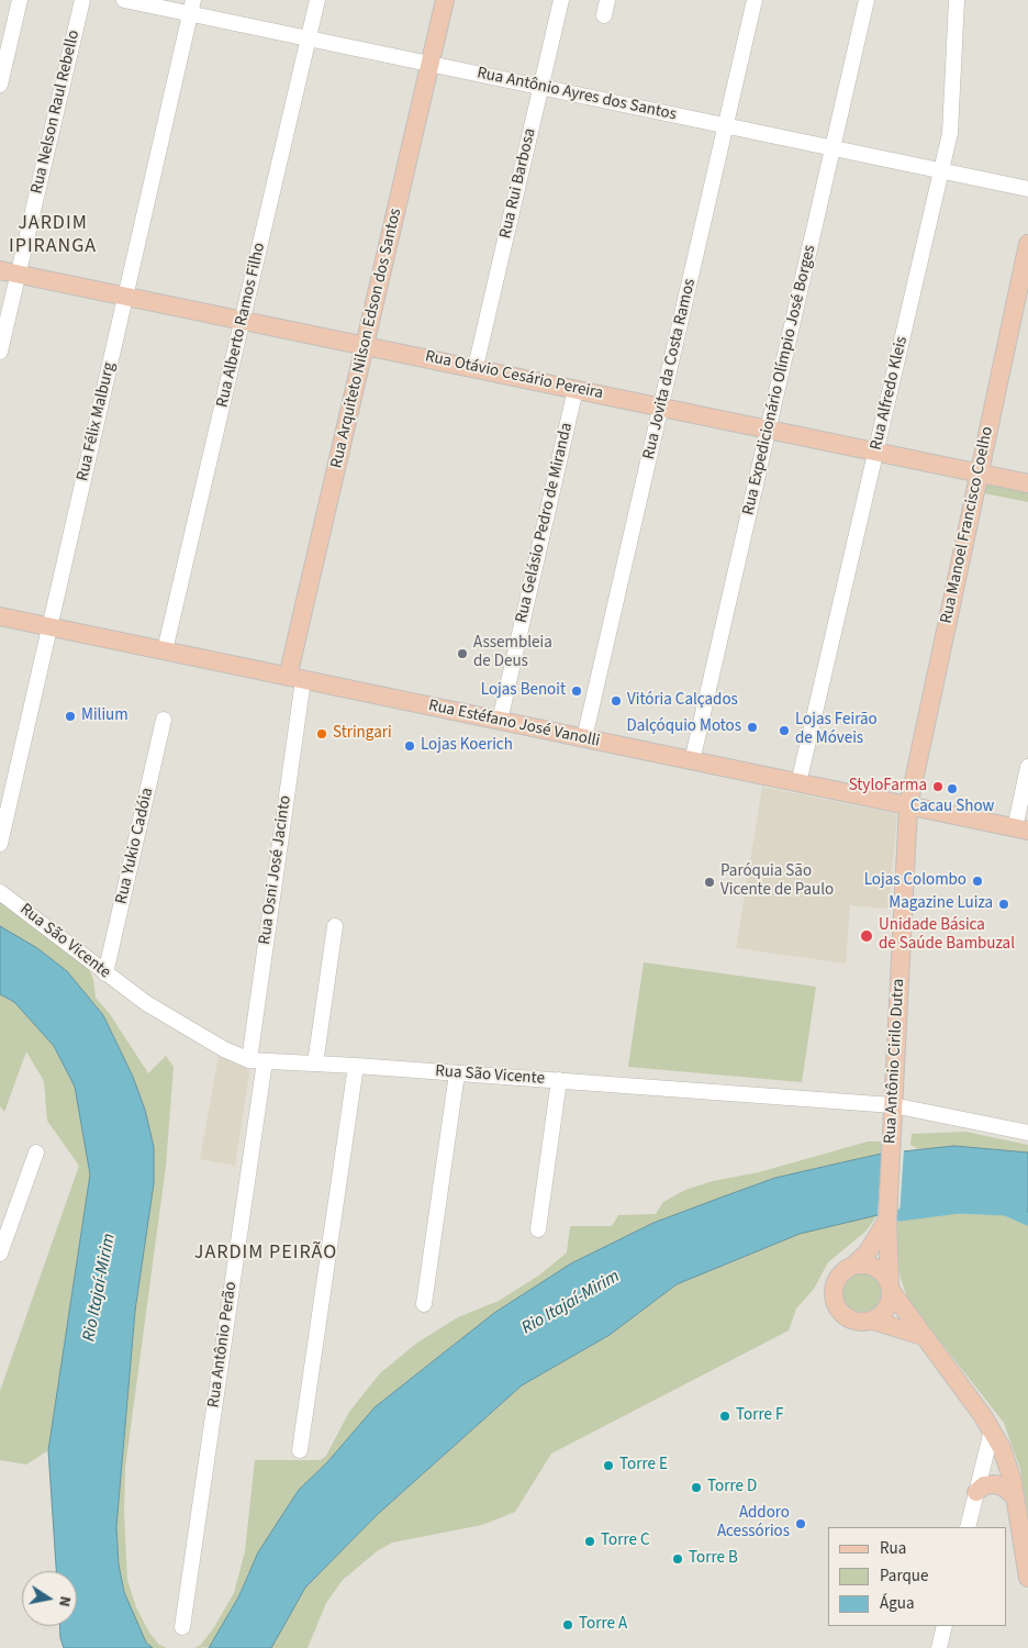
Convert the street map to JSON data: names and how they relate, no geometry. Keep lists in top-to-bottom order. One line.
{"streets":{"main road":["Rua Arquiteto Nilson Edson dos Santos","Rua Otávio Cesário Pereira","Rua Manoel Francisco Coelho","Rua Estéfano José Vanolli","Rua Antônio Cirilo Dutra"],"street":["Rua Antônio Ayres dos Santos","Rua Nelson Raul Rebello","Rua Rui Barbosa","Rua Alberto Ramos Filho","Rua Jovita da Costa Ramos","Rua Expedicionário Olímpio José Borges","Rua Alfredo Kleis","Rua Félix Malburg","Rua Gelásio Pedro de Miranda","Rua Yukio Cadóia","Rua Osni José Jacinto","Rua São Vicente","Rua Antônio Perão"]},"crossings":[["Rua Antônio Ayres dos Santos","Rua Rui Barbosa"],["Rua Antônio Ayres dos Santos","Rua Alberto Ramos Filho"],["Rua Antônio Ayres dos Santos","Rua Arquiteto Nilson Edson dos Santos"],["Rua Antônio Ayres dos Santos","Rua Jovita da Costa Ramos"],["Rua Antônio Ayres dos Santos","Rua Expedicionário Olímpio José Borges"],["Rua Antônio Ayres dos Santos","Rua Alfredo Kleis"],["Rua Antônio Ayres dos Santos","Rua Félix Malburg"],["Rua Nelson Raul Rebello","Rua Otávio Cesário Pereira"],["Rua Rui Barbosa","Rua Otávio Cesário Pereira"],["Rua Alberto Ramos Filho","Rua Otávio Cesário Pereira"],["Rua Alberto Ramos Filho","Rua Estéfano José Vanolli"],["Rua Arquiteto Nilson Edson dos Santos","Rua Otávio Cesário Pereira"],["Rua Arquiteto Nilson Edson dos Santos","Rua Estéfano José Vanolli"],["Rua Arquiteto Nilson Edson dos Santos","Rua Osni José Jacinto"],["Rua Jovita da Costa Ramos","Rua Otávio Cesário Pereira"],["Rua Jovita da Costa Ramos","Rua Estéfano José Vanolli"],["Rua Otávio Cesário Pereira","Rua Expedicionário Olímpio José Borges"],["Rua Otávio Cesário Pereira","Rua Alfredo Kleis"],["Rua Otávio Cesário Pereira","Rua Félix Malburg"],["Rua Otávio Cesário Pereira","Rua Gelásio Pedro de Miranda"],["Rua Otávio Cesário Pereira","Rua Manoel Francisco Coelho"],["Rua Expedicionário Olímpio José Borges","Rua Estéfano José Vanolli"],["Rua Alfredo Kleis","Rua Estéfano José Vanolli"],["Rua Félix Malburg","Rua Estéfano José Vanolli"],["Rua Gelásio Pedro de Miranda","Rua Estéfano José Vanolli"],["Rua Manoel Francisco Coelho","Rua Estéfano José Vanolli"],["Rua Manoel Francisco Coelho","Rua Antônio Cirilo Dutra"],["Rua Estéfano José Vanolli","Rua Osni José Jacinto"],["Rua Estéfano José Vanolli","Rua Antônio Cirilo Dutra"],["Rua Yukio Cadóia","Rua São Vicente"],["Rua Osni José Jacinto","Rua São Vicente"],["Rua Osni José Jacinto","Rua Antônio Perão"],["Rua São Vicente","Rua Antônio Cirilo Dutra"],["Rua São Vicente","Rua Antônio Perão"]],"districts":["JARDIM IPIRANGA","JARDIM PEIRÃO"],"water":["Rio Itajaí-Mirim"],"places":["Assembleia de Deus","Lojas Benoit","Vitória Calçados","Milium","Dalçóquio Motos","Lojas Feirão de Móveis","Stringari","Lojas Koerich","StyloFarma","Cacau Show","Lojas Colombo","Paróquia São Vicente de Paulo","Magazine Luiza","Unidade Básica de Saúde Bambuzal","Torre F","Torre E","Torre D","Addoro Acessórios","Torre C","Torre B","Torre A"],"legend":["Rua","Parque","Água"],"north":"right"}
